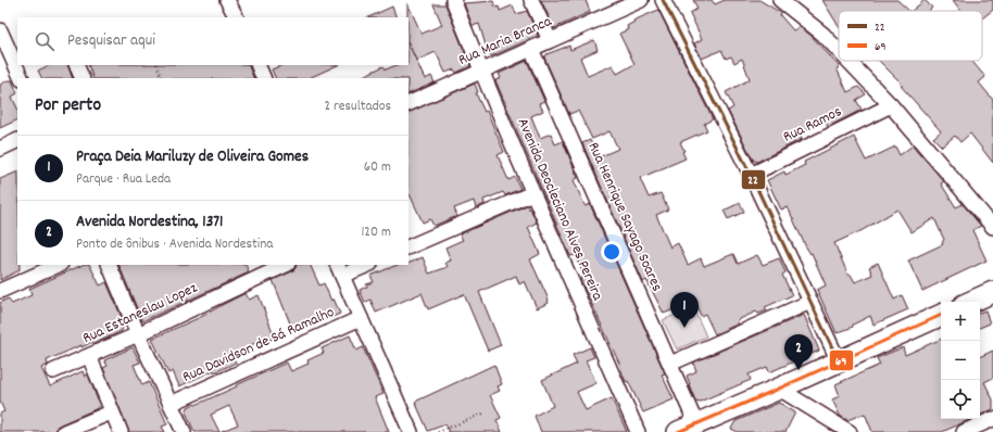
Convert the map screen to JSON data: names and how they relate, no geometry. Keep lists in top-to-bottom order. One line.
{"streets":{"street":["Rua Maria Branca","Rua Ramos","Avenida Deocleciano Alves Pereira","Rua Henrique Sayago Soares","Rua Estaneslau Lopez","Rua Davidson de Sá Ramalho"]},"crossings":[["Rua Maria Branca","Avenida Deocleciano Alves Pereira"],["Rua Maria Branca","Rua Henrique Sayago Soares"]],"lines":["transit line 22","transit line 69"],"legend":["22","69"],"page":{"search":"Pesquisar aqui","heading":["Por perto","2 resultados"],"list":[{"mark":"1","name":"Praça Deia Mariluzy de Oliveira Gomes","note":"Parque · Rua Leda","value":"60 m"},{"mark":"2","name":"Avenida Nordestina, 1371","note":"Ponto de ônibus · Avenida Nordestina","value":"120 m"}],"pins":["1","2"],"map_buttons":["+","−"]}}
